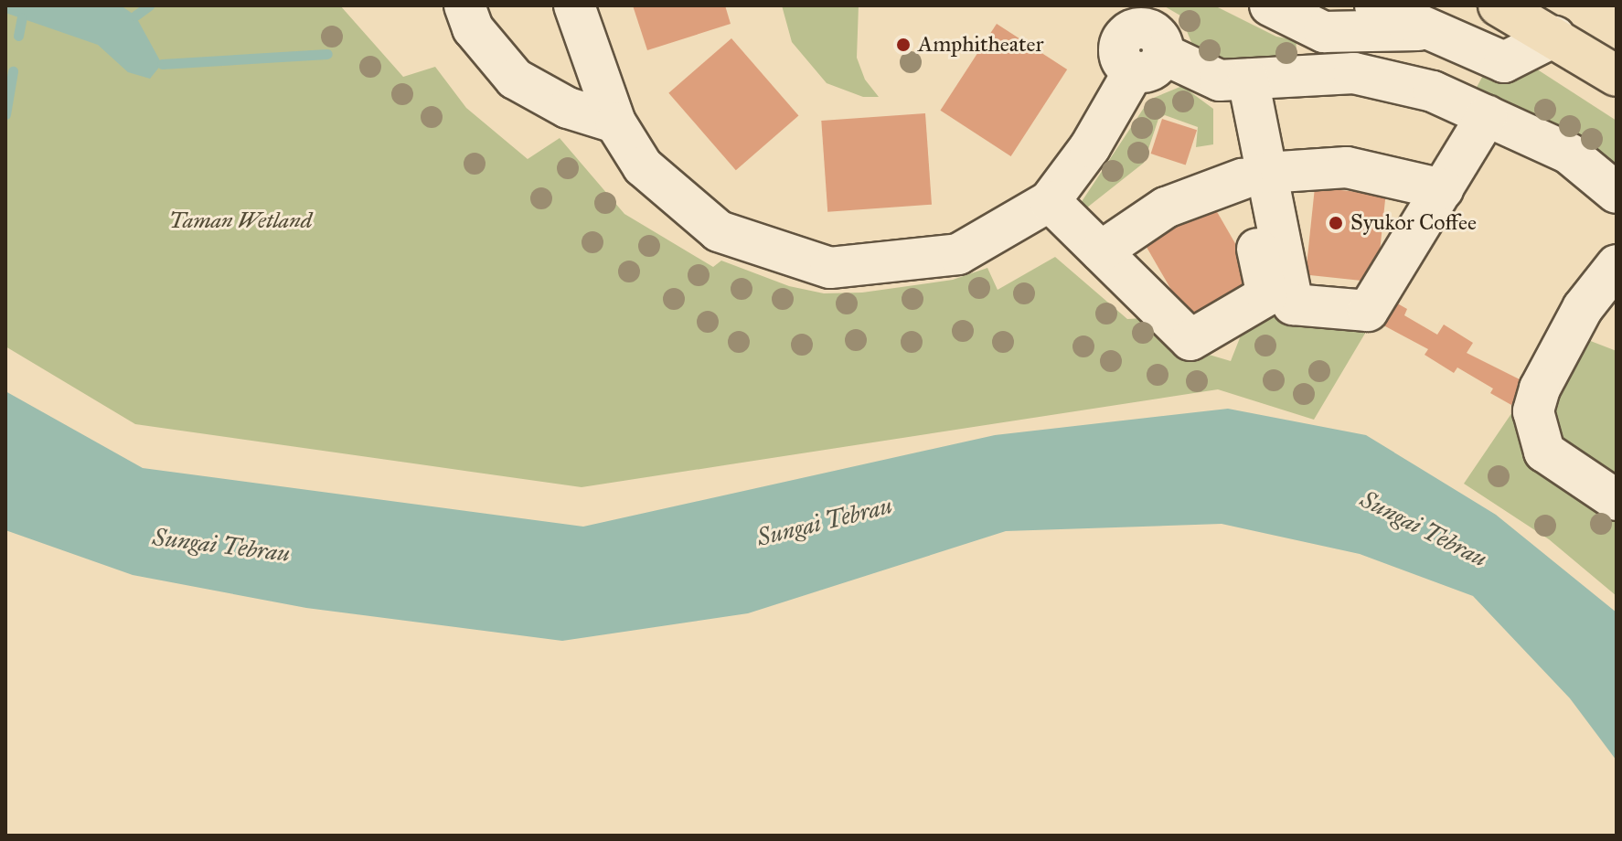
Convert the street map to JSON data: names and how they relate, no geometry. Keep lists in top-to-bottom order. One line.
{"water":["Sungai Tebrau"],"parks":["Taman Wetland"],"places":["Amphitheater","Syukor Coffee"]}
